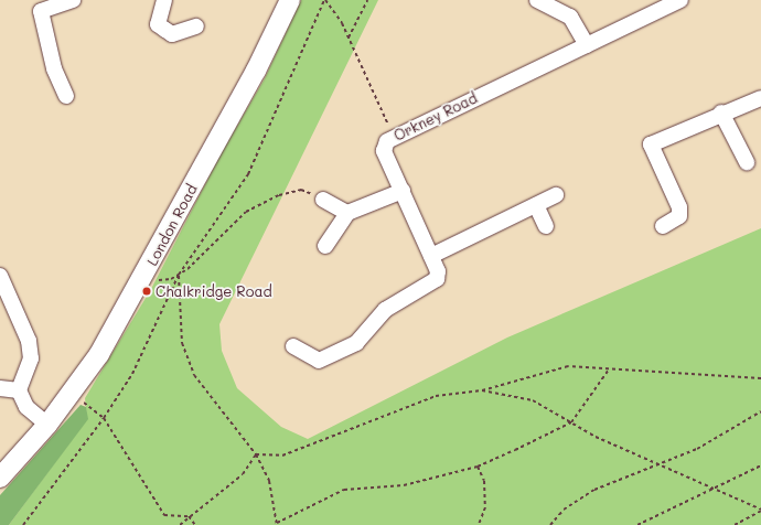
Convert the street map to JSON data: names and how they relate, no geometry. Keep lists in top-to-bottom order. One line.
{"streets":{"main road":["London Road"],"street":["Orkney Road"]},"places":["Chalkridge Road"]}
